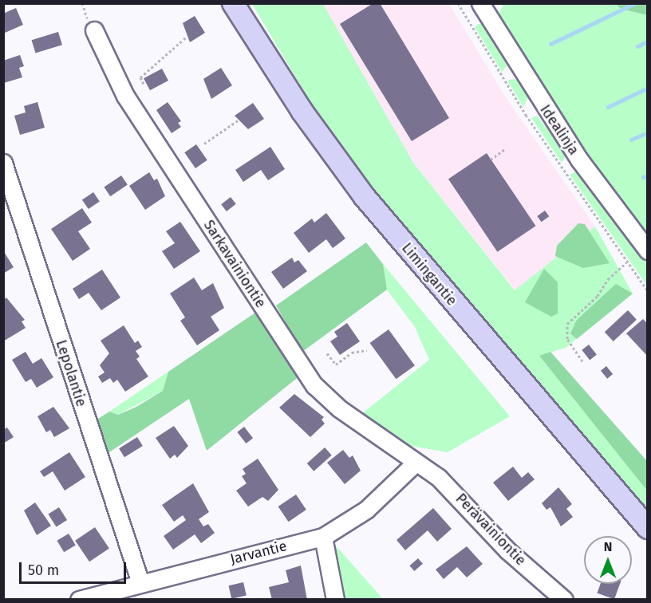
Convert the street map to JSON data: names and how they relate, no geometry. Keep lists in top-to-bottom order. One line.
{"streets":{"main road":["Limingantie"],"street":["Idealinja","Sarkavainiontie","Lepolantie","Perävainiontie","Jarvantie"]},"crossings":[["Sarkavainiontie","Perävainiontie"],["Sarkavainiontie","Jarvantie"],["Lepolantie","Jarvantie"],["Perävainiontie","Jarvantie"]],"scale_bar":"50 m","north":"top"}
